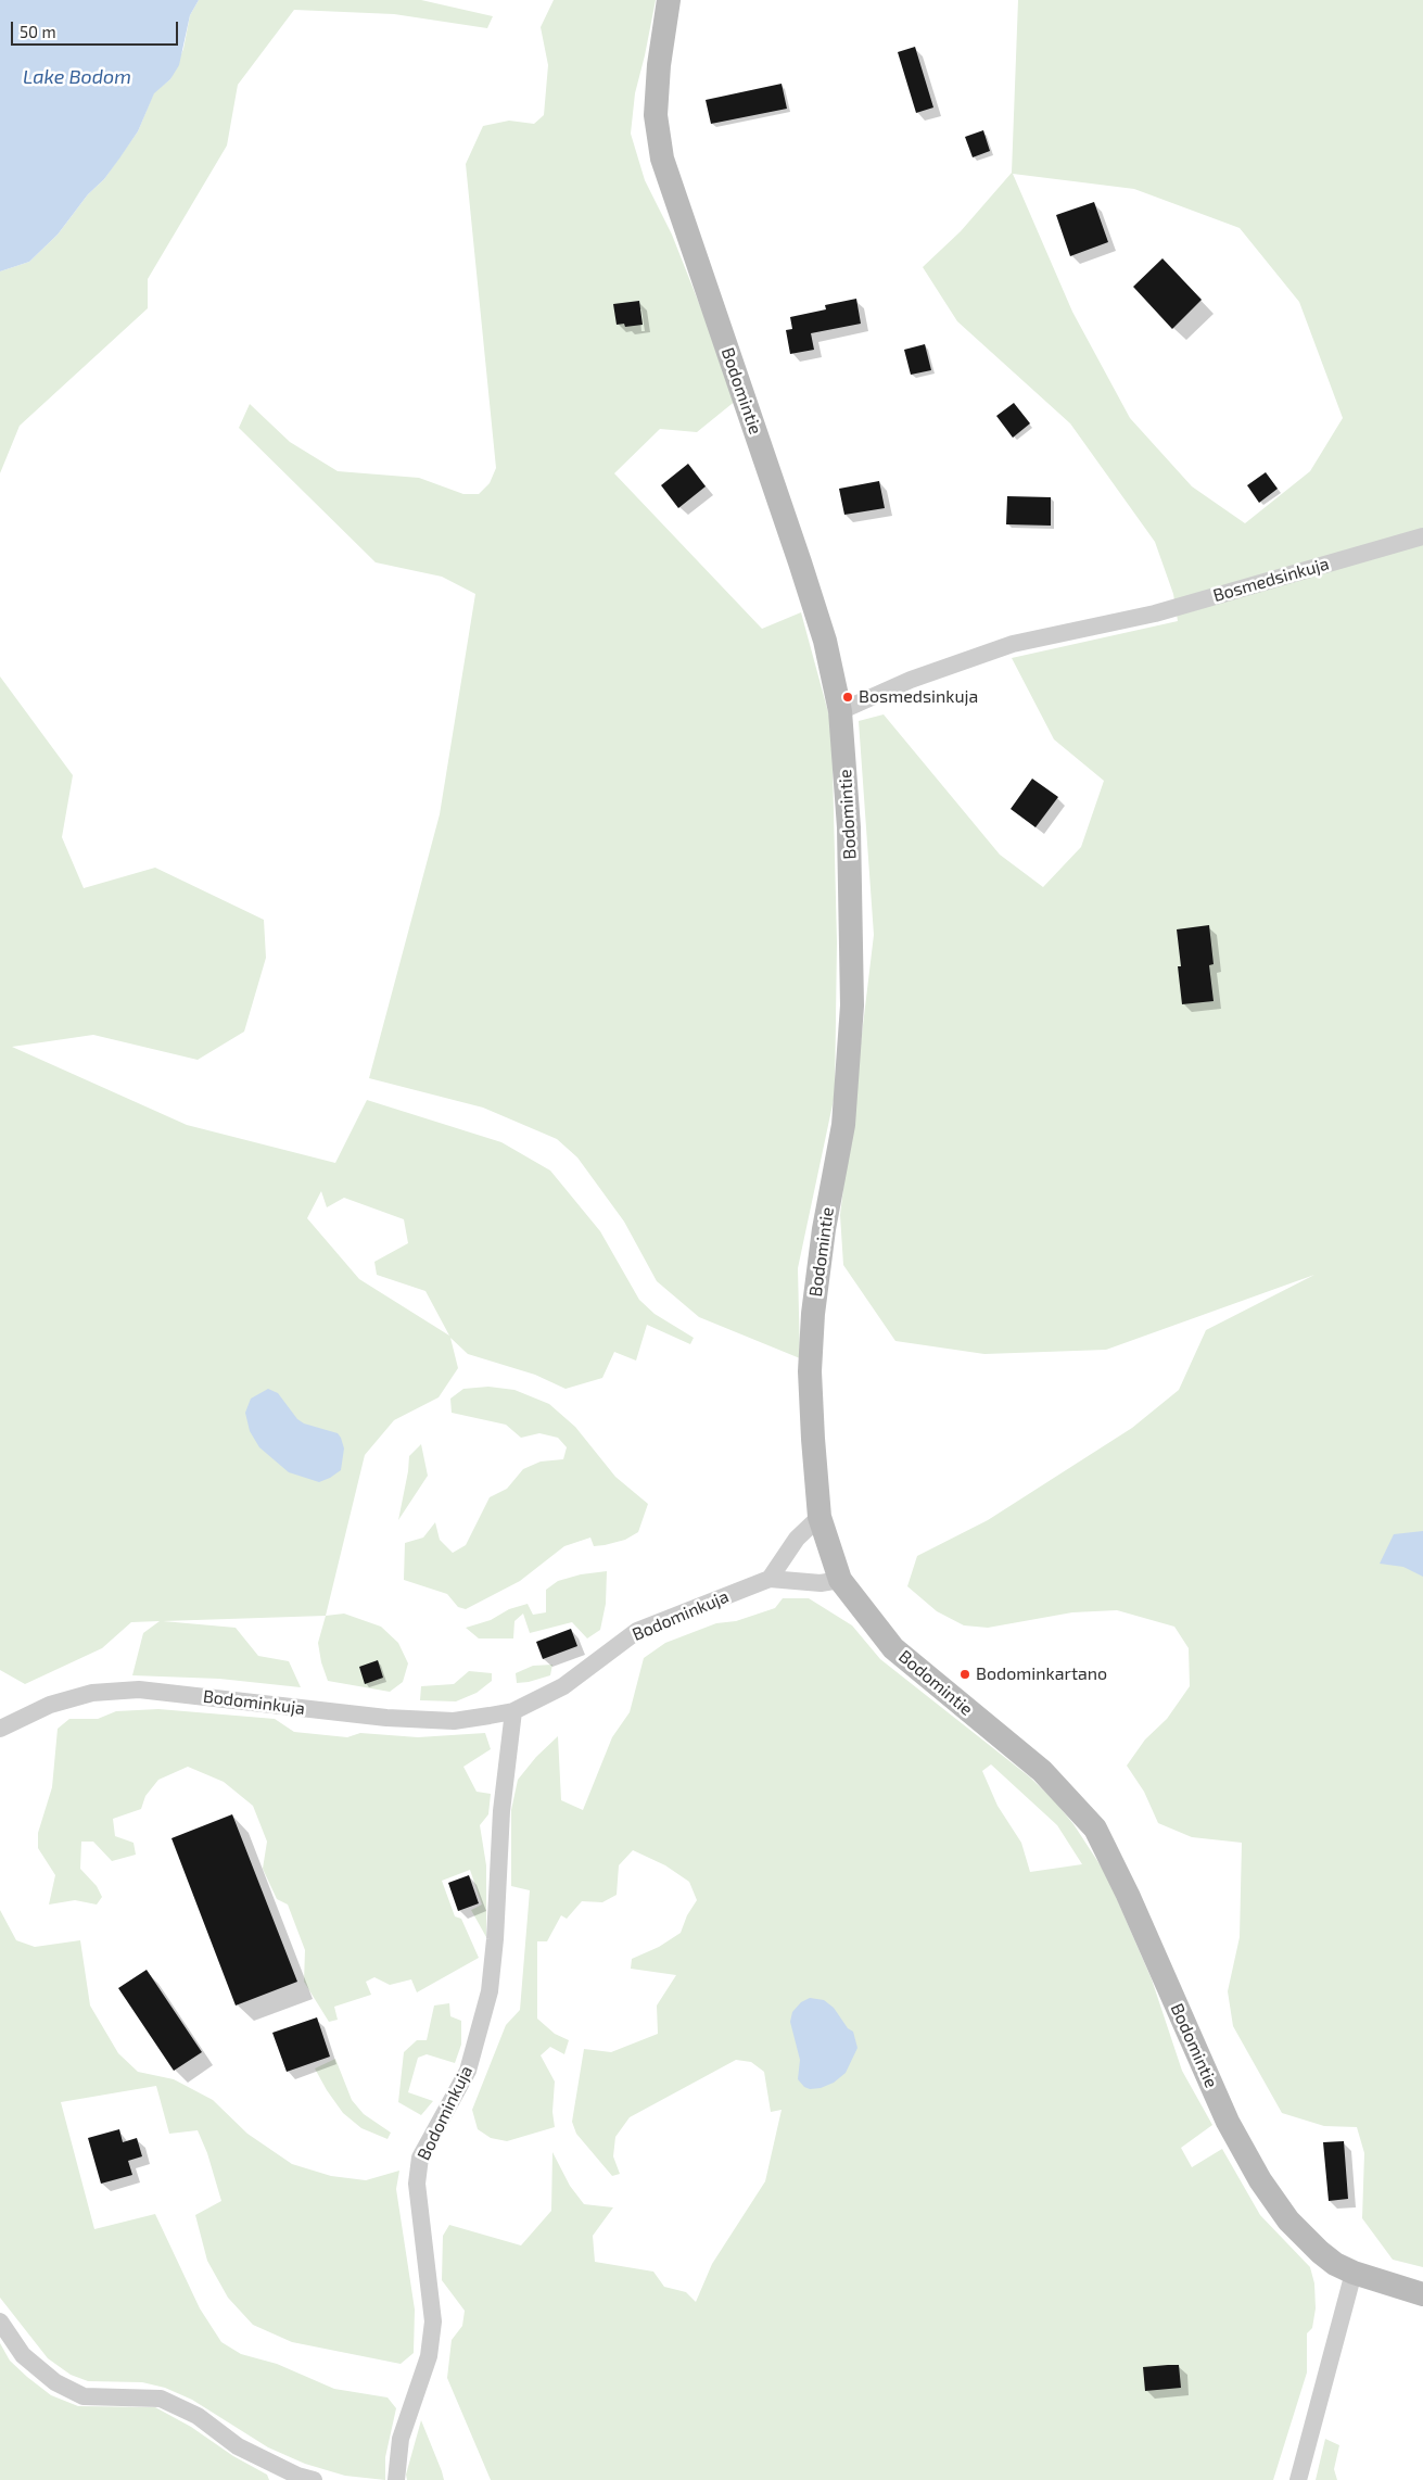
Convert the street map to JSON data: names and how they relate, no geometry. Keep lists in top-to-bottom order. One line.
{"streets":{"street":["Bodomintie","Bosmedsinkuja","Bodominkuja"]},"crossings":[["Bodomintie","Bosmedsinkuja"],["Bodomintie","Bodominkuja"]],"water":["Lake Bodom"],"places":["Bosmedsinkuja","Bodominkartano"],"scale_bar":"50 m"}
